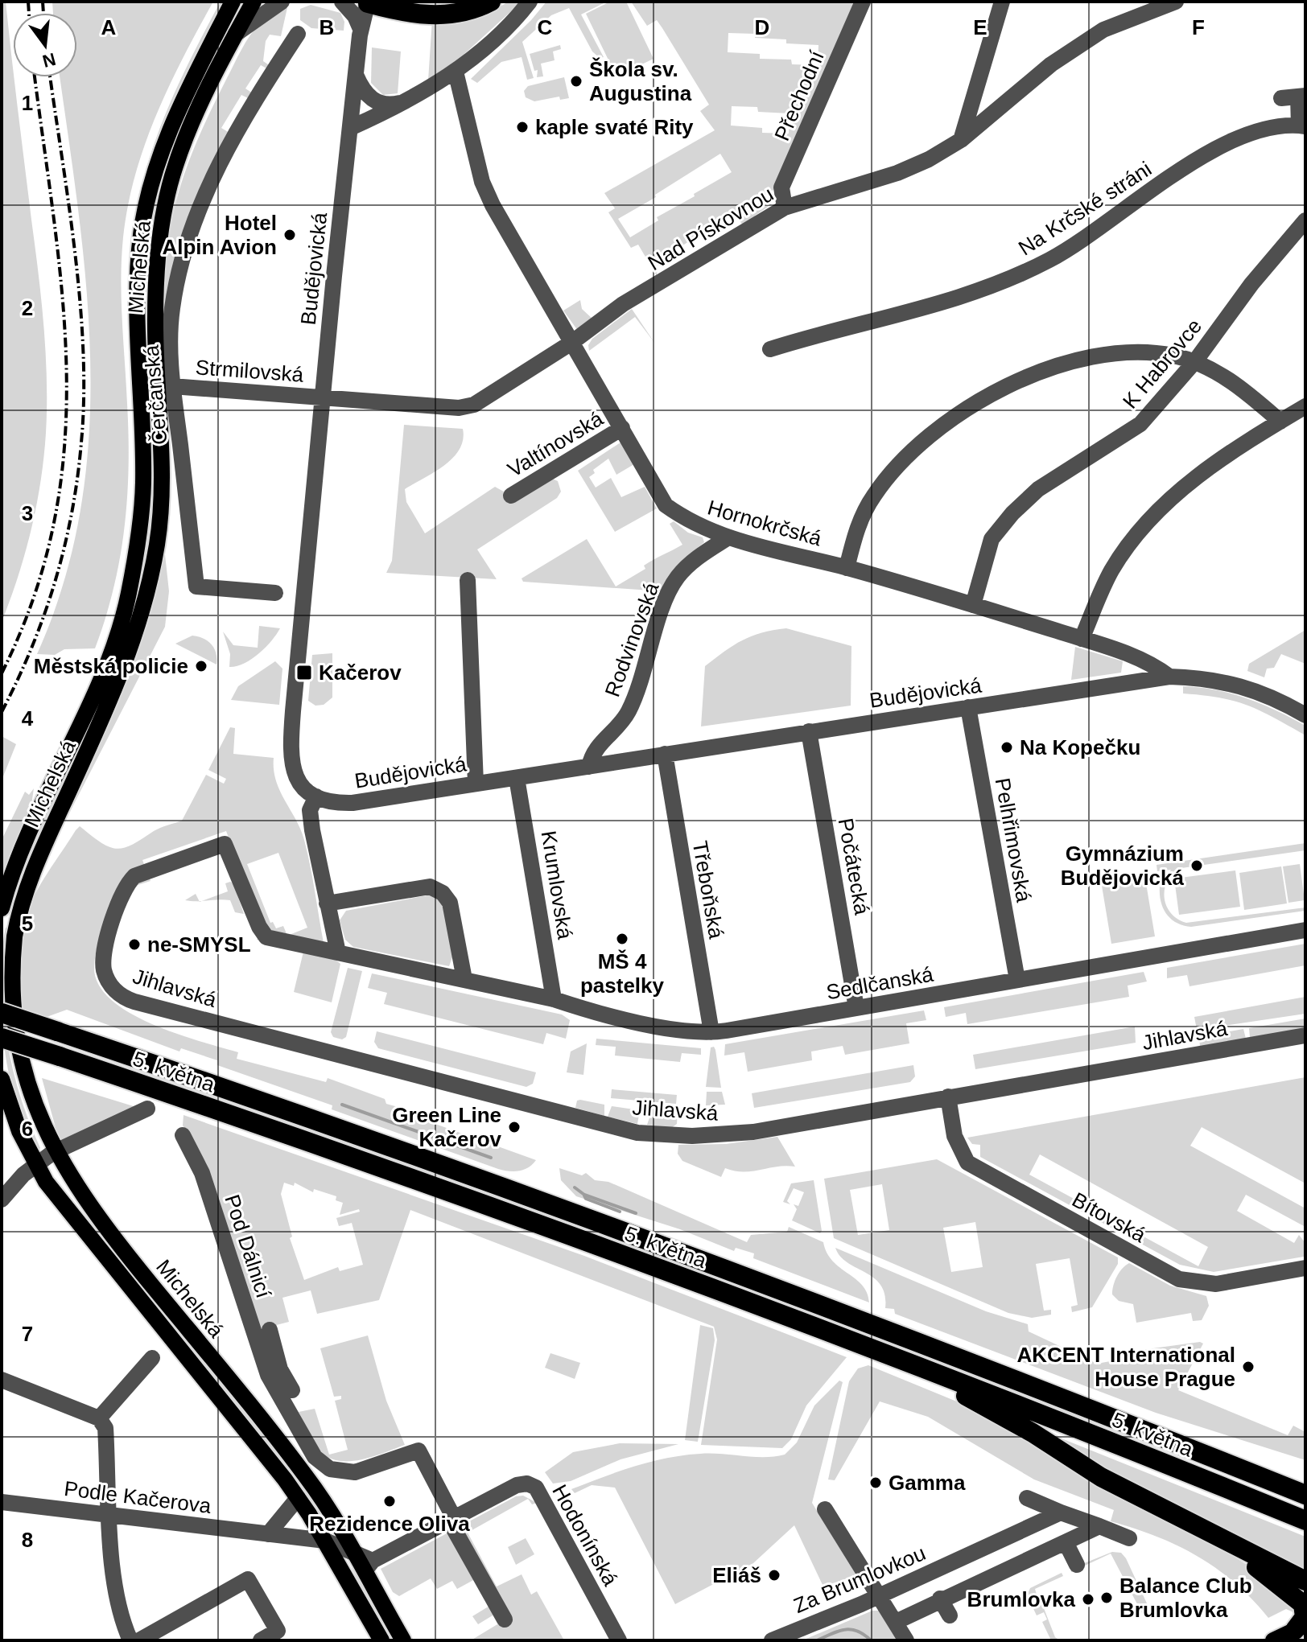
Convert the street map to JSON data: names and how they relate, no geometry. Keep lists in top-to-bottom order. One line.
{"streets":{"highway":["5. května"],"main road":["Michelská"],"street":["Přechodní","Na Krčské stráni","Nad Pískovnou","Budějovická","K Habrovce","Strmilovská","Čerčanská","Valtínovská","Hornokrčská","Rodvinovská","Pelhřimovská","Počátecká","Krumlovská","Třeboňská","Sedlčanská","Jihlavská","Bítovská","Pod Dálnicí","Podle Kačerova","Hodonínská","Za Brumlovkou"]},"crossings":[["Přechodní","Nad Pískovnou"],["Nad Pískovnou","Budějovická"],["Nad Pískovnou","Strmilovská"],["Nad Pískovnou","Hornokrčská"],["Michelská","Podle Kačerova"],["Michelská","Hodonínská"],["Budějovická","Strmilovská"],["Budějovická","Hornokrčská"],["Budějovická","Rodvinovská"],["Budějovická","Pelhřimovská"],["Budějovická","Počátecká"],["Budějovická","Krumlovská"],["Budějovická","Třeboňská"],["K Habrovce","Hornokrčská"],["Strmilovská","Čerčanská"],["Valtínovská","Hornokrčská"],["Hornokrčská","Rodvinovská"],["Pelhřimovská","Sedlčanská"],["Počátecká","Sedlčanská"],["Krumlovská","Sedlčanská"],["Třeboňská","Sedlčanská"],["Sedlčanská","Jihlavská"],["Jihlavská","Bítovská"],["Pod Dálnicí","Hodonínská"]],"places":{"other":["Škola sv. Augustina","kaple svaté Rity","Hotel Alpin Avion","Městská policie","Na Kopečku","Gymnázium Budějovická","MŠ 4 pastelky","ne-SMYSL","Green Line Kačerov","AKCENT International House Prague","Gamma","Rezidence Oliva","Eliáš","Balance Club Brumlovka","Brumlovka"],"transit":["Kačerov"]},"north":"bottom","grid":{"columns":["A","B","C","D","E","F"],"rows":["1","2","3","4","5","6","7","8"]}}
